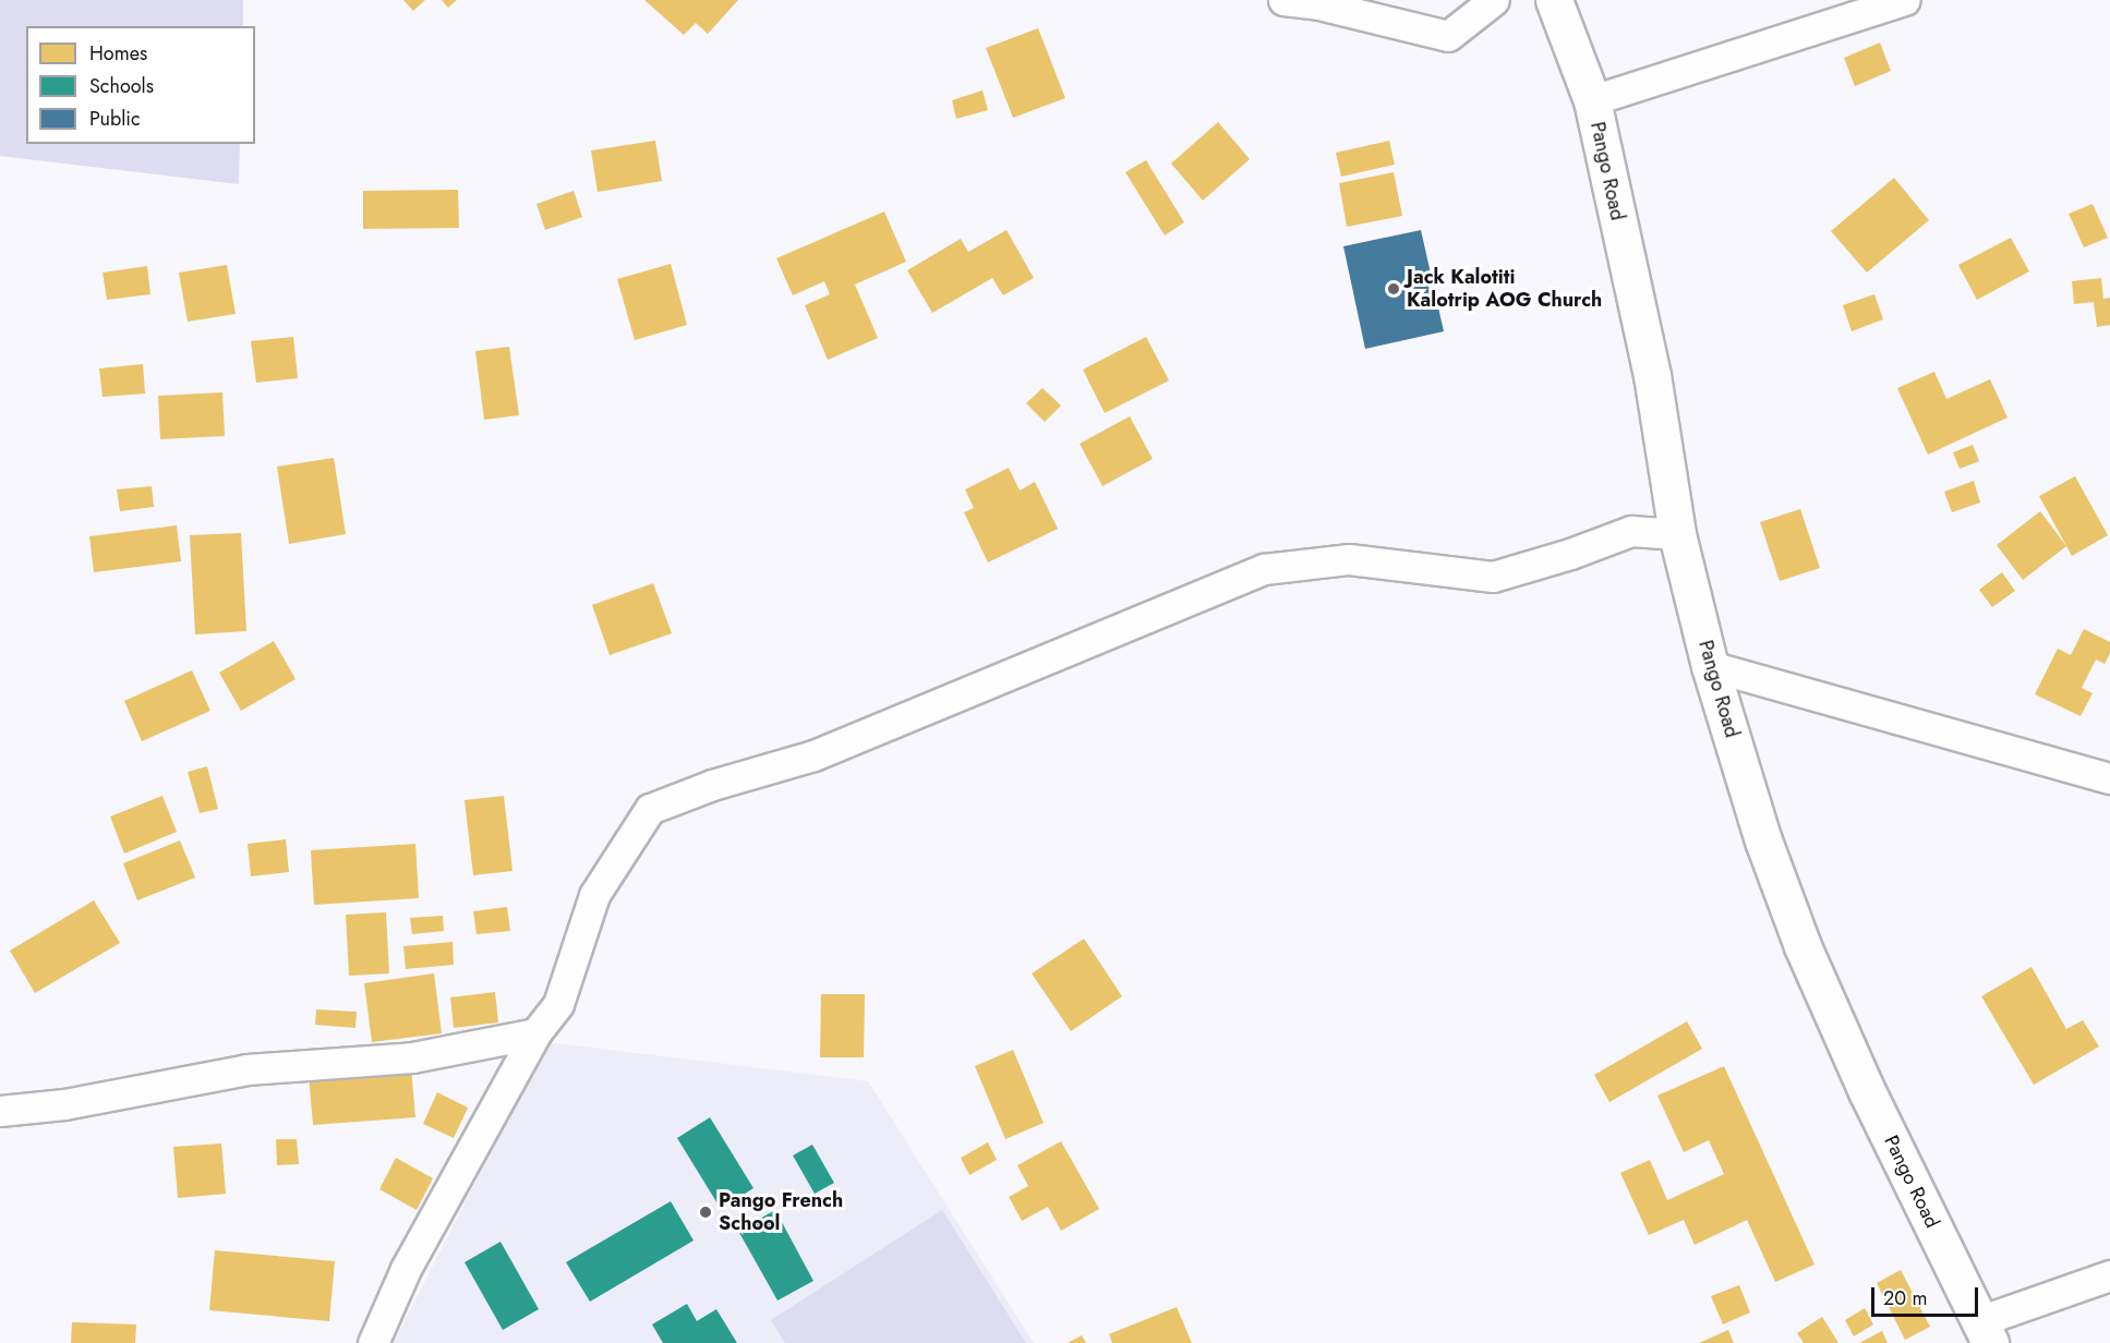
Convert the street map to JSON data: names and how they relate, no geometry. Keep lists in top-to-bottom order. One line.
{"streets":{"street":["Pango Road"]},"places":["Jack Kalotiti Kalotrip AOG Church","Pango French School"],"legend":["Homes","Schools","Public"],"scale_bar":"20 m"}
